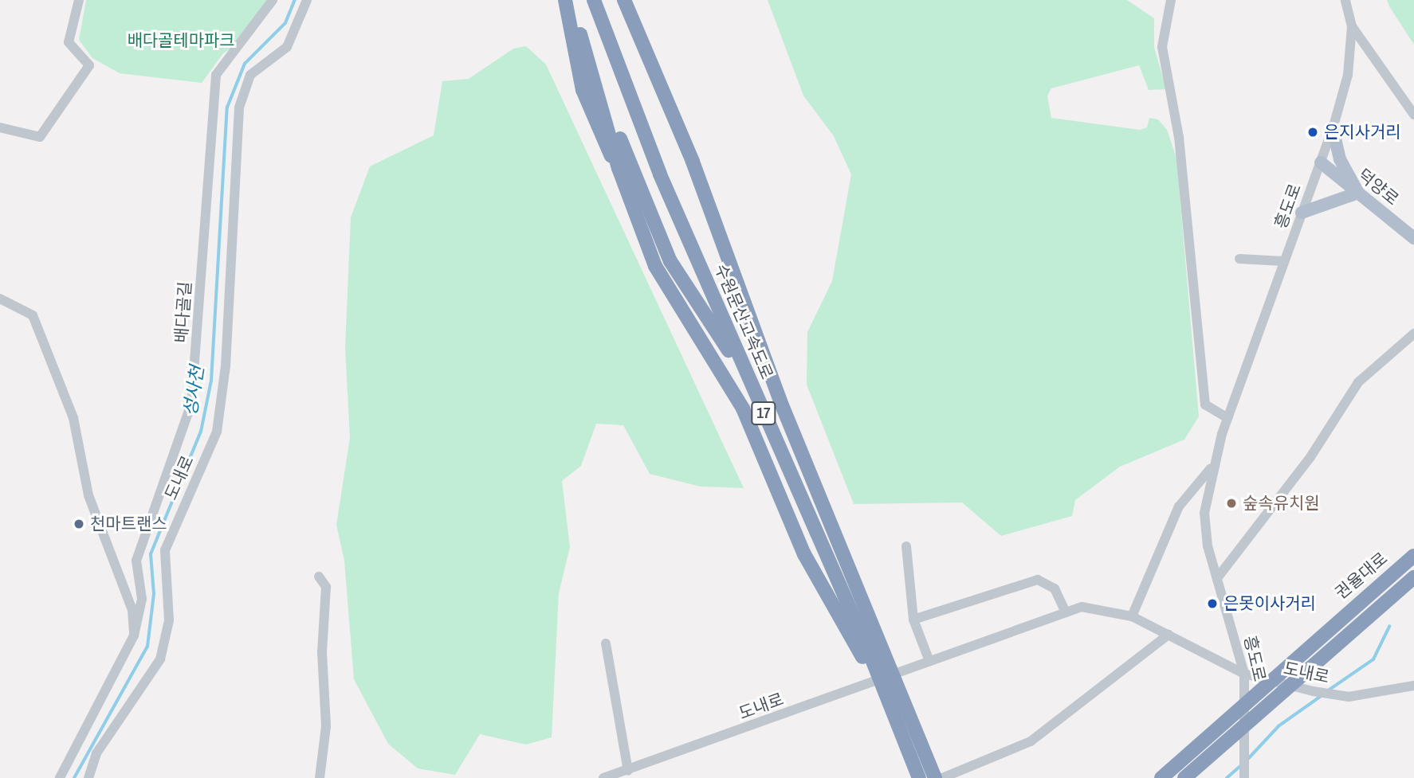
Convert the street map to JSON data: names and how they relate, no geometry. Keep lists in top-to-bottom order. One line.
{"streets":{"highway":["수원문산고속도로","17","권율대로"],"main road":["덕양로"],"street":["흥도로","배다골길","도내로"]},"crossings":[["덕양로","흥도로"],["흥도로","도내로"]],"water":["성사천"],"parks":["배다골테마파크"],"places":["은지사거리","숲속유치원","천마트랜스","은못이사거리"]}
